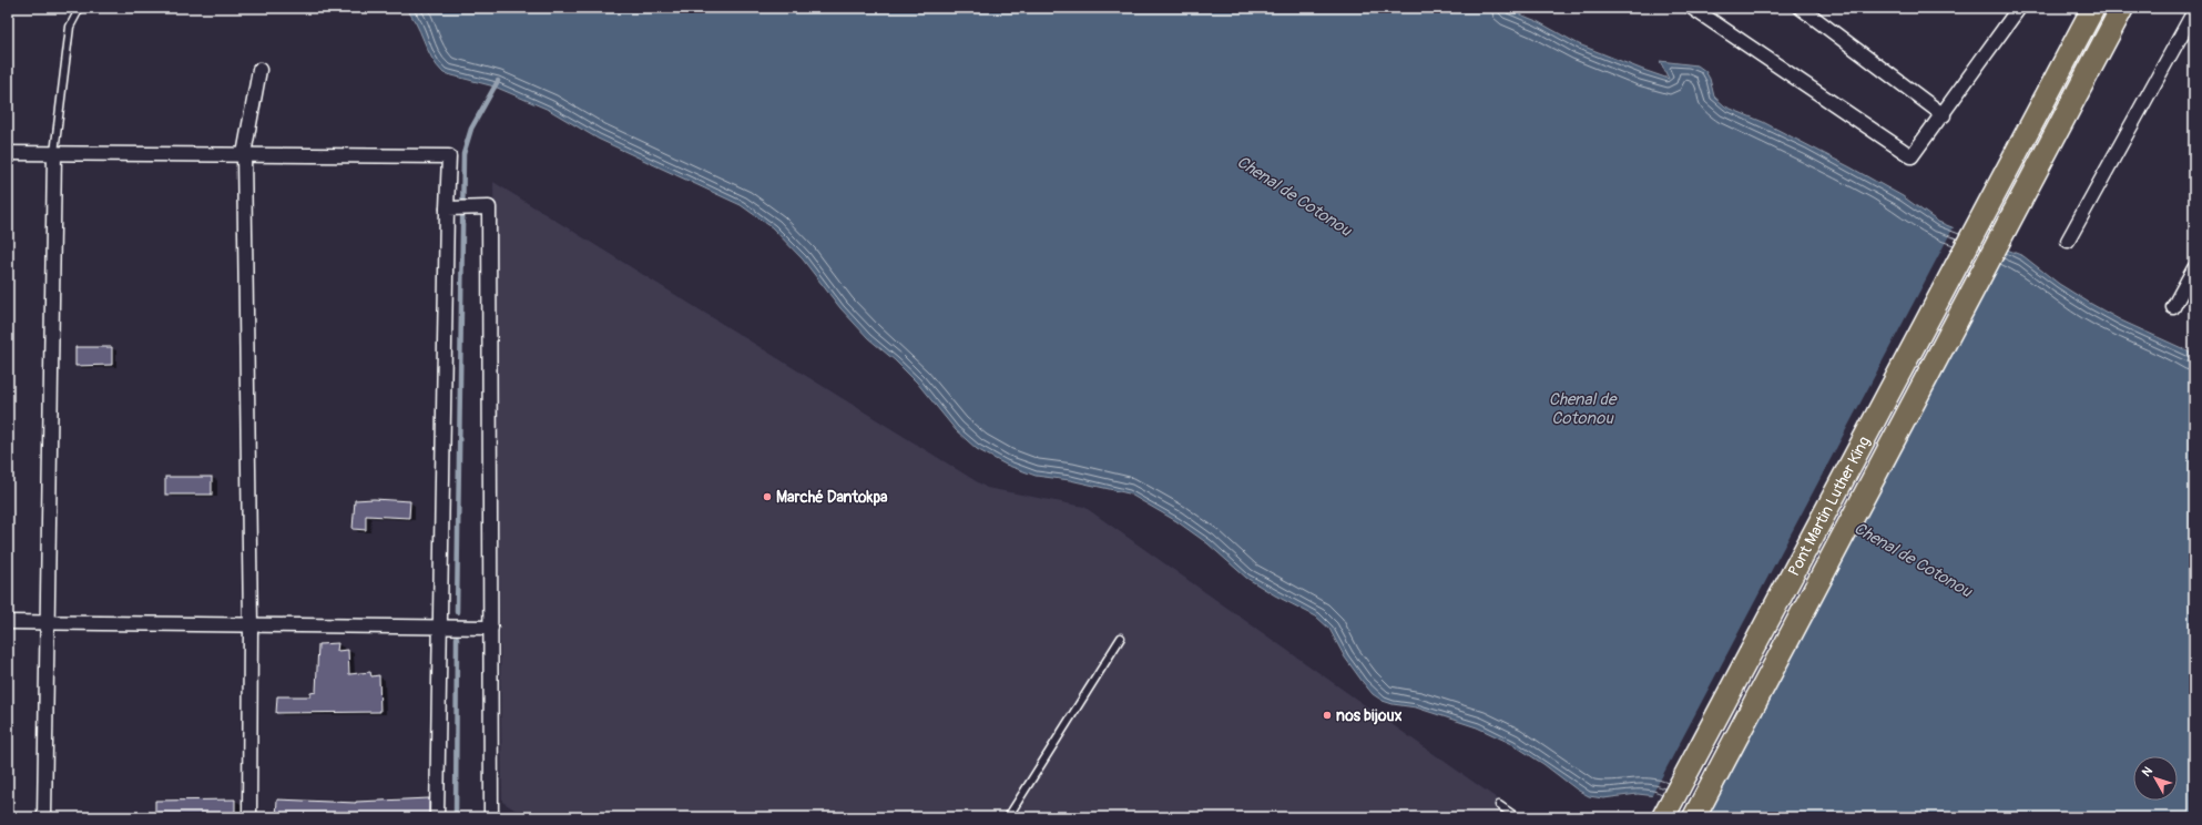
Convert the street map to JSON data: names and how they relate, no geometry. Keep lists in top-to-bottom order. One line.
{"streets":{"main road":["Pont Martin Luther King"]},"water":["Chenal de Cotonou"],"places":["Marché Dantokpa","nos bijoux"],"north":"top left"}
